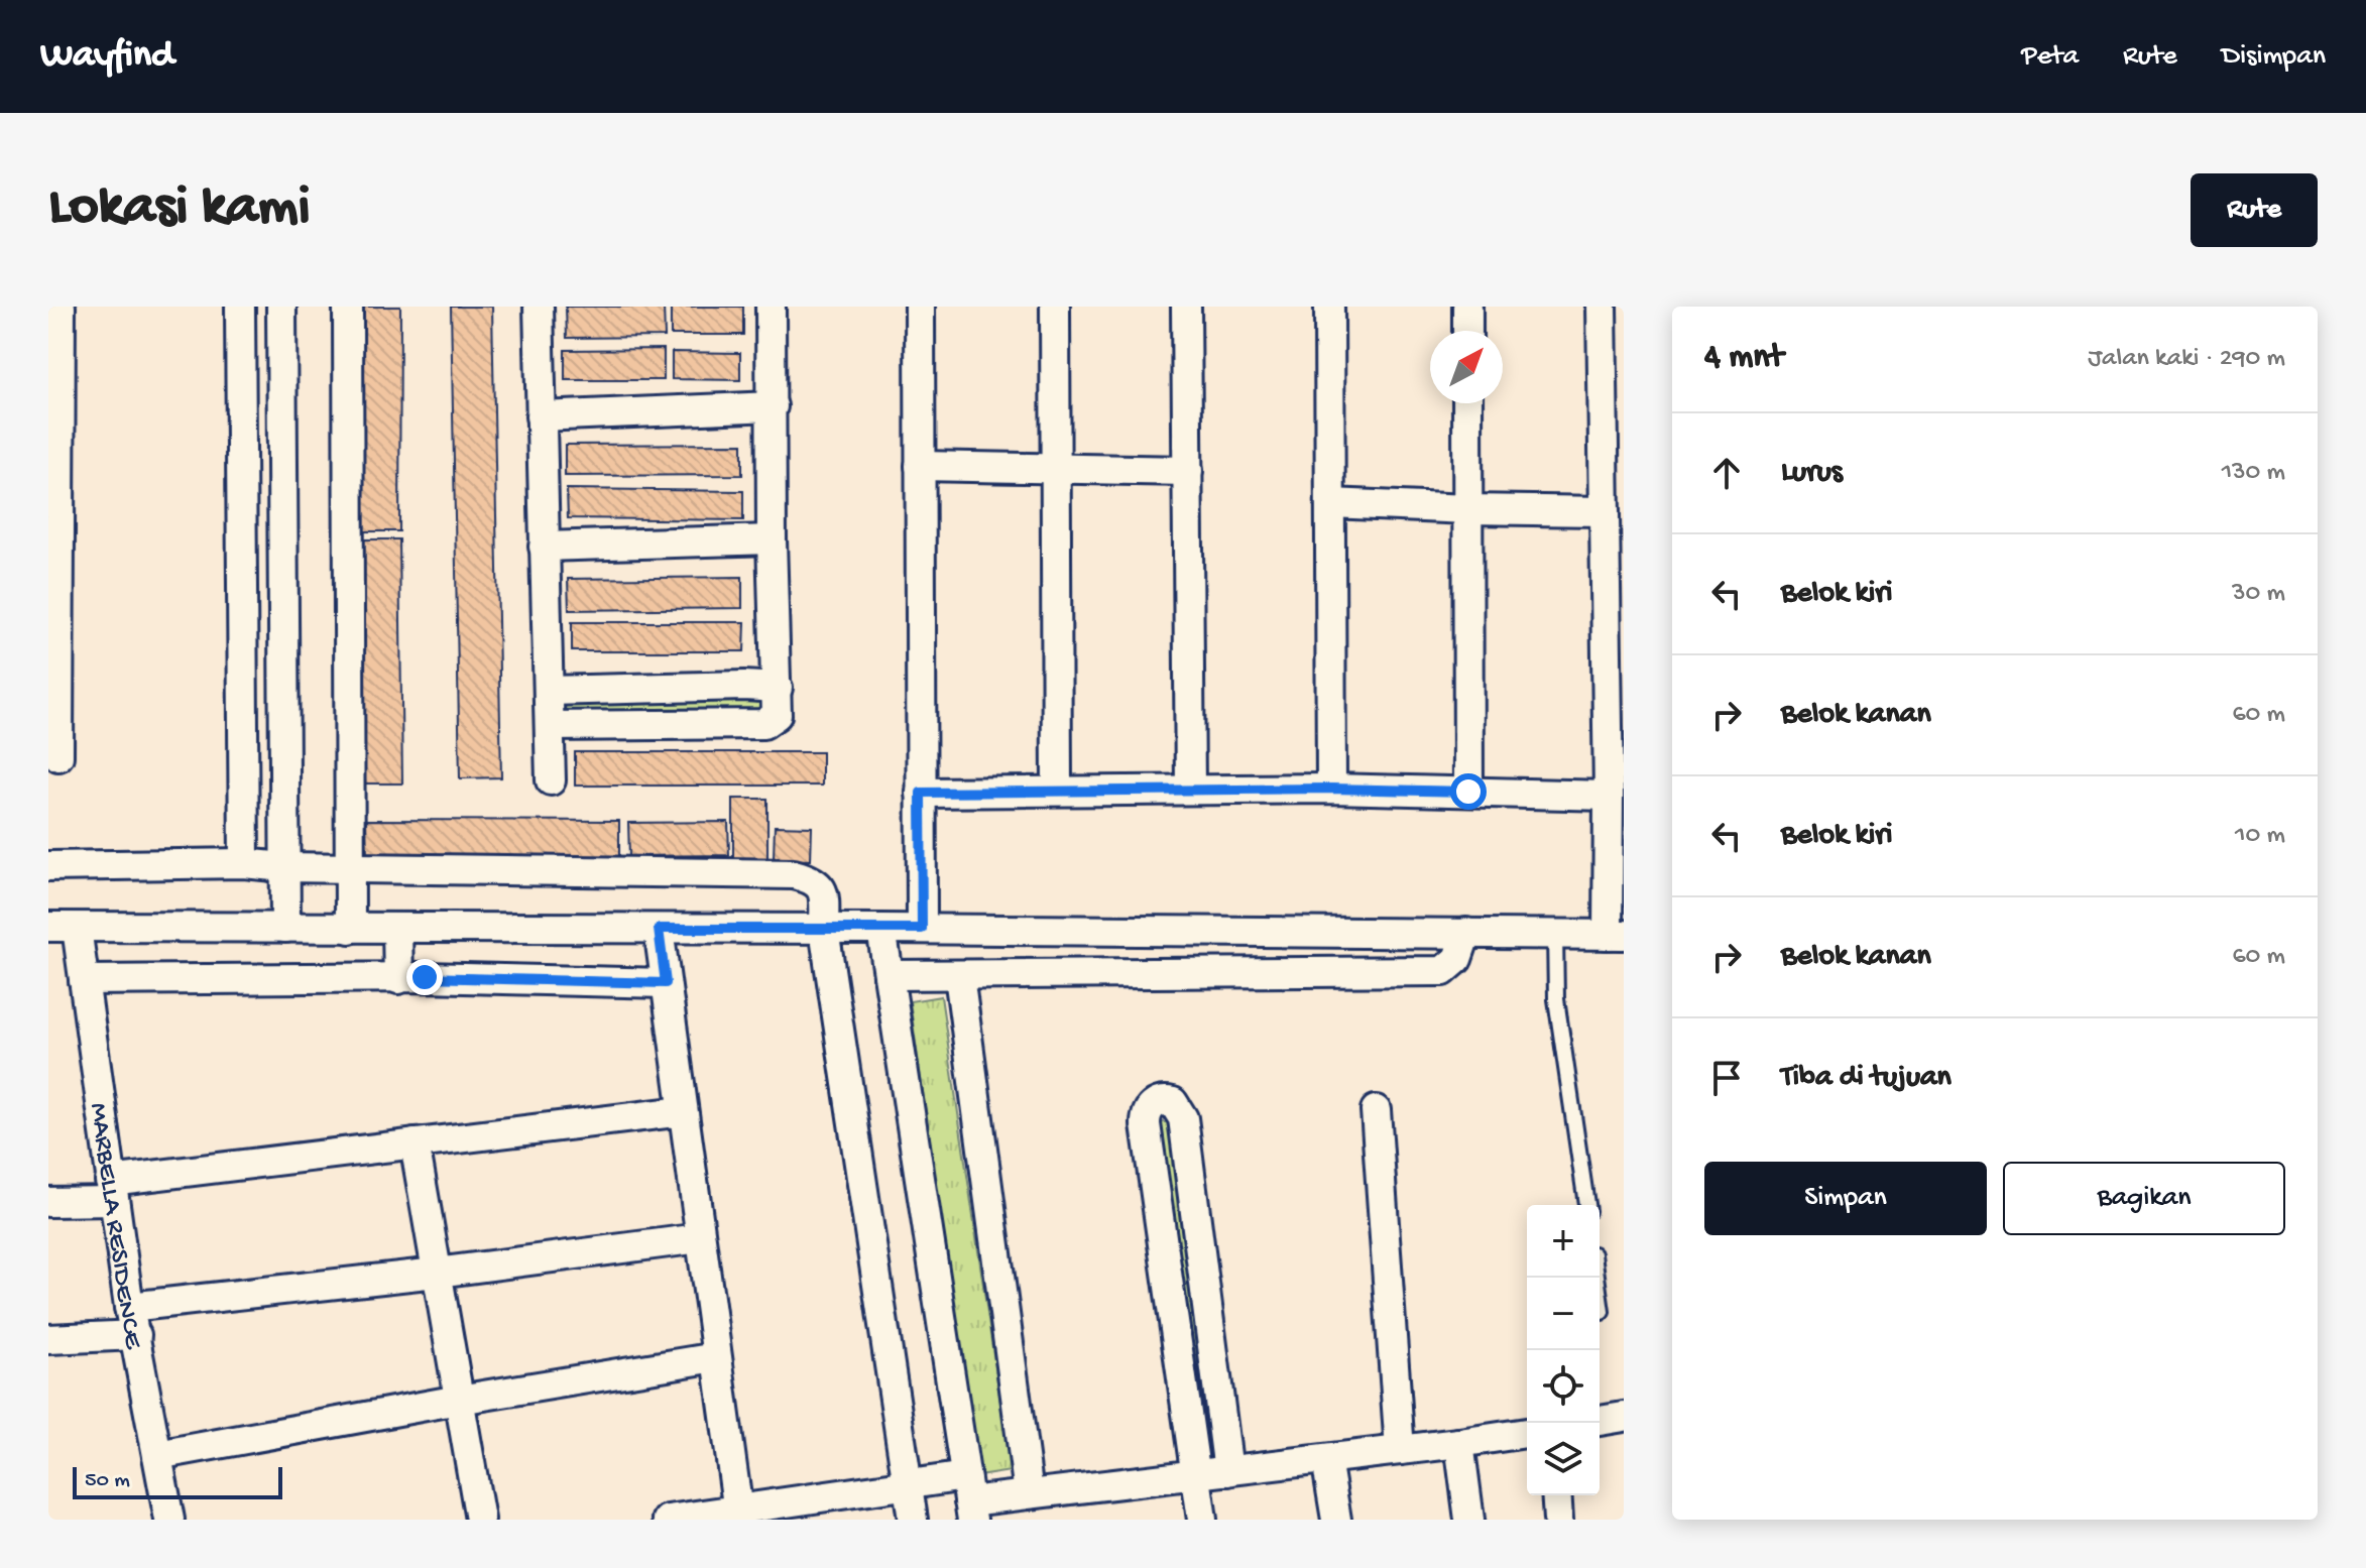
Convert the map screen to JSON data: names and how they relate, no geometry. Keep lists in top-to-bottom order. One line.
{"streets":{"street":["MARBELLA RESIDENCE"]},"scale_bar":"50 m","north":"top right","page":{"header":"Wayfind","nav":["Peta","Rute","Disimpan"],"buttons":["Rute",["Simpan","Bagikan"]],"title":"Lokasi kami","heading":["4 mnt","Jalan kaki · 290 m"],"list":[["Lurus","130 m"],["Belok kiri","30 m"],["Belok kanan","60 m"],["Belok kiri","10 m"],["Belok kanan","60 m"],"Tiba di tujuan"],"map_buttons":["+","−"],"scale":"50 m"}}
